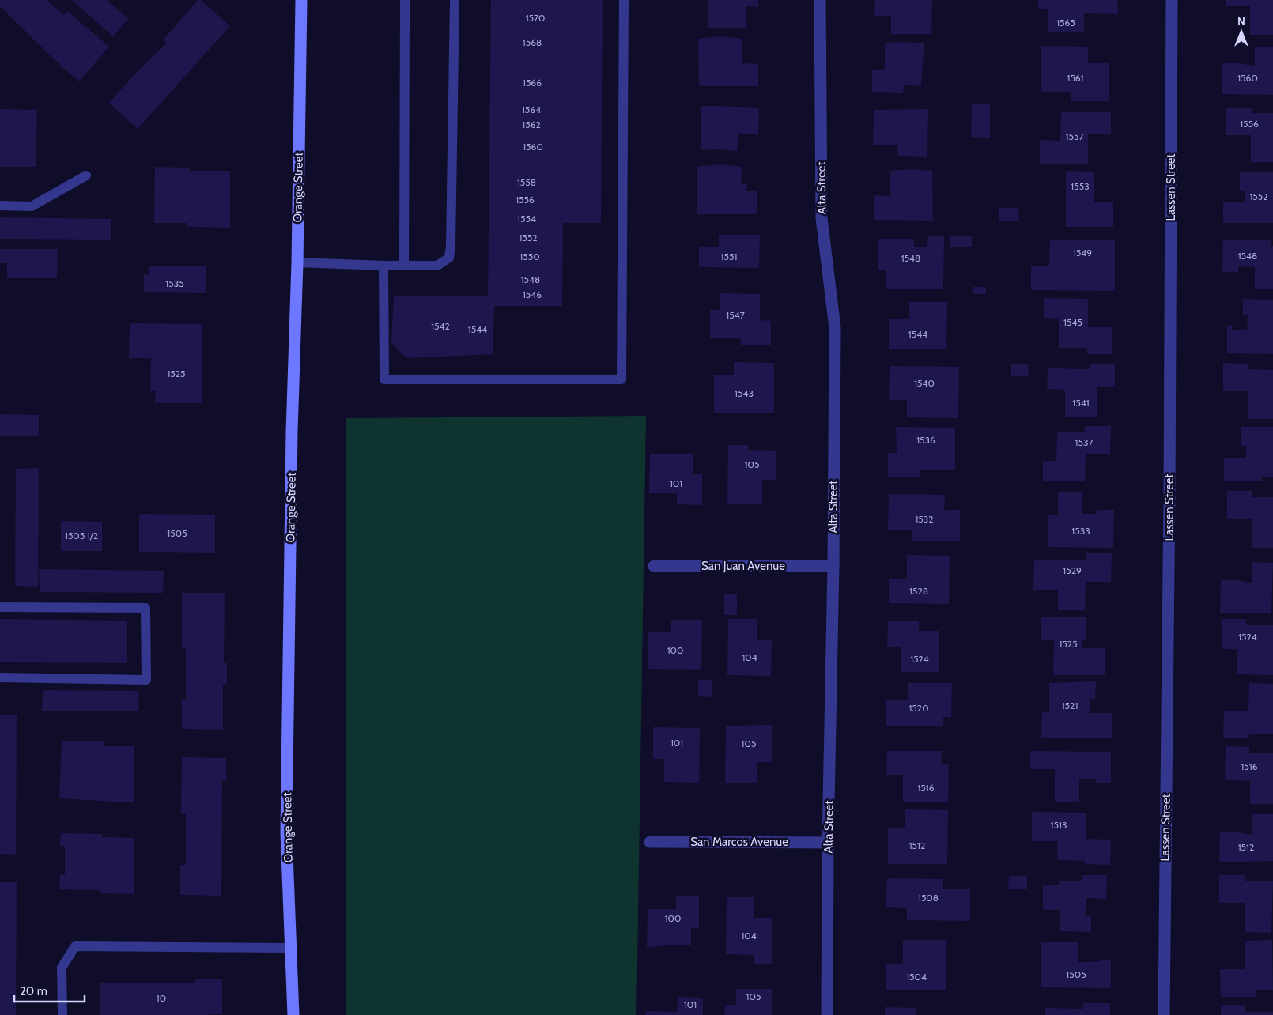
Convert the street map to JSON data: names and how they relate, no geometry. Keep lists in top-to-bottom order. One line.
{"streets":{"main road":["Orange Street"],"street":["Lassen Street","Alta Street","San Juan Avenue","San Marcos Avenue"]},"crossings":[["Alta Street","San Juan Avenue"],["Alta Street","San Marcos Avenue"]],"house_numbers":["1570","1565","1568","1561","1560","1566","1564","1556","1562","1557","1560","1558","1553","1552","1556","1554","1552","1549","1548","1550","1551","1548","1548","1535","1546","1547","1545","1542","1544","1544","1525","1540","1543","1541","1536","1537","105","101","1532","1533","1505","1505 1/2","1529","1528","1524","1525","100","104","1524","1521","1520","101","105","1516","1516","1513","1512","1512","1508","100","104","1505","1504","105","10","101"],"scale_bar":"20 m","north":"top"}
